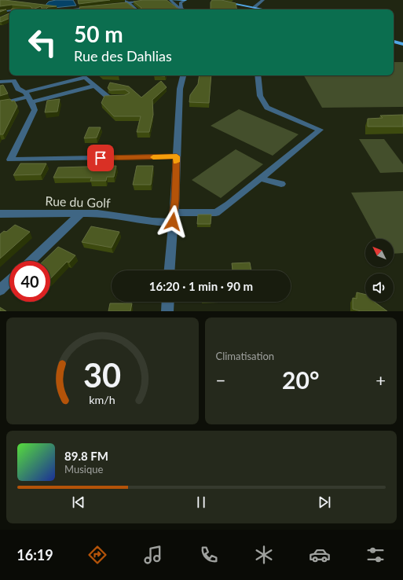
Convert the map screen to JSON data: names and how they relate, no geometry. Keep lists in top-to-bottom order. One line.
{"streets":{"street":["Rue du Golf"]},"north":"top left","page":{"turn":["50 m","Rue des Dahlias"],"limit":"40","trip":"16:20 · 1 min · 90 m","tile":"Climatisation","heat":["−","20°","+"],"song":["89.8 FM","Musique"],"tabs":"16:19","gauge":["30","km/h"]}}
